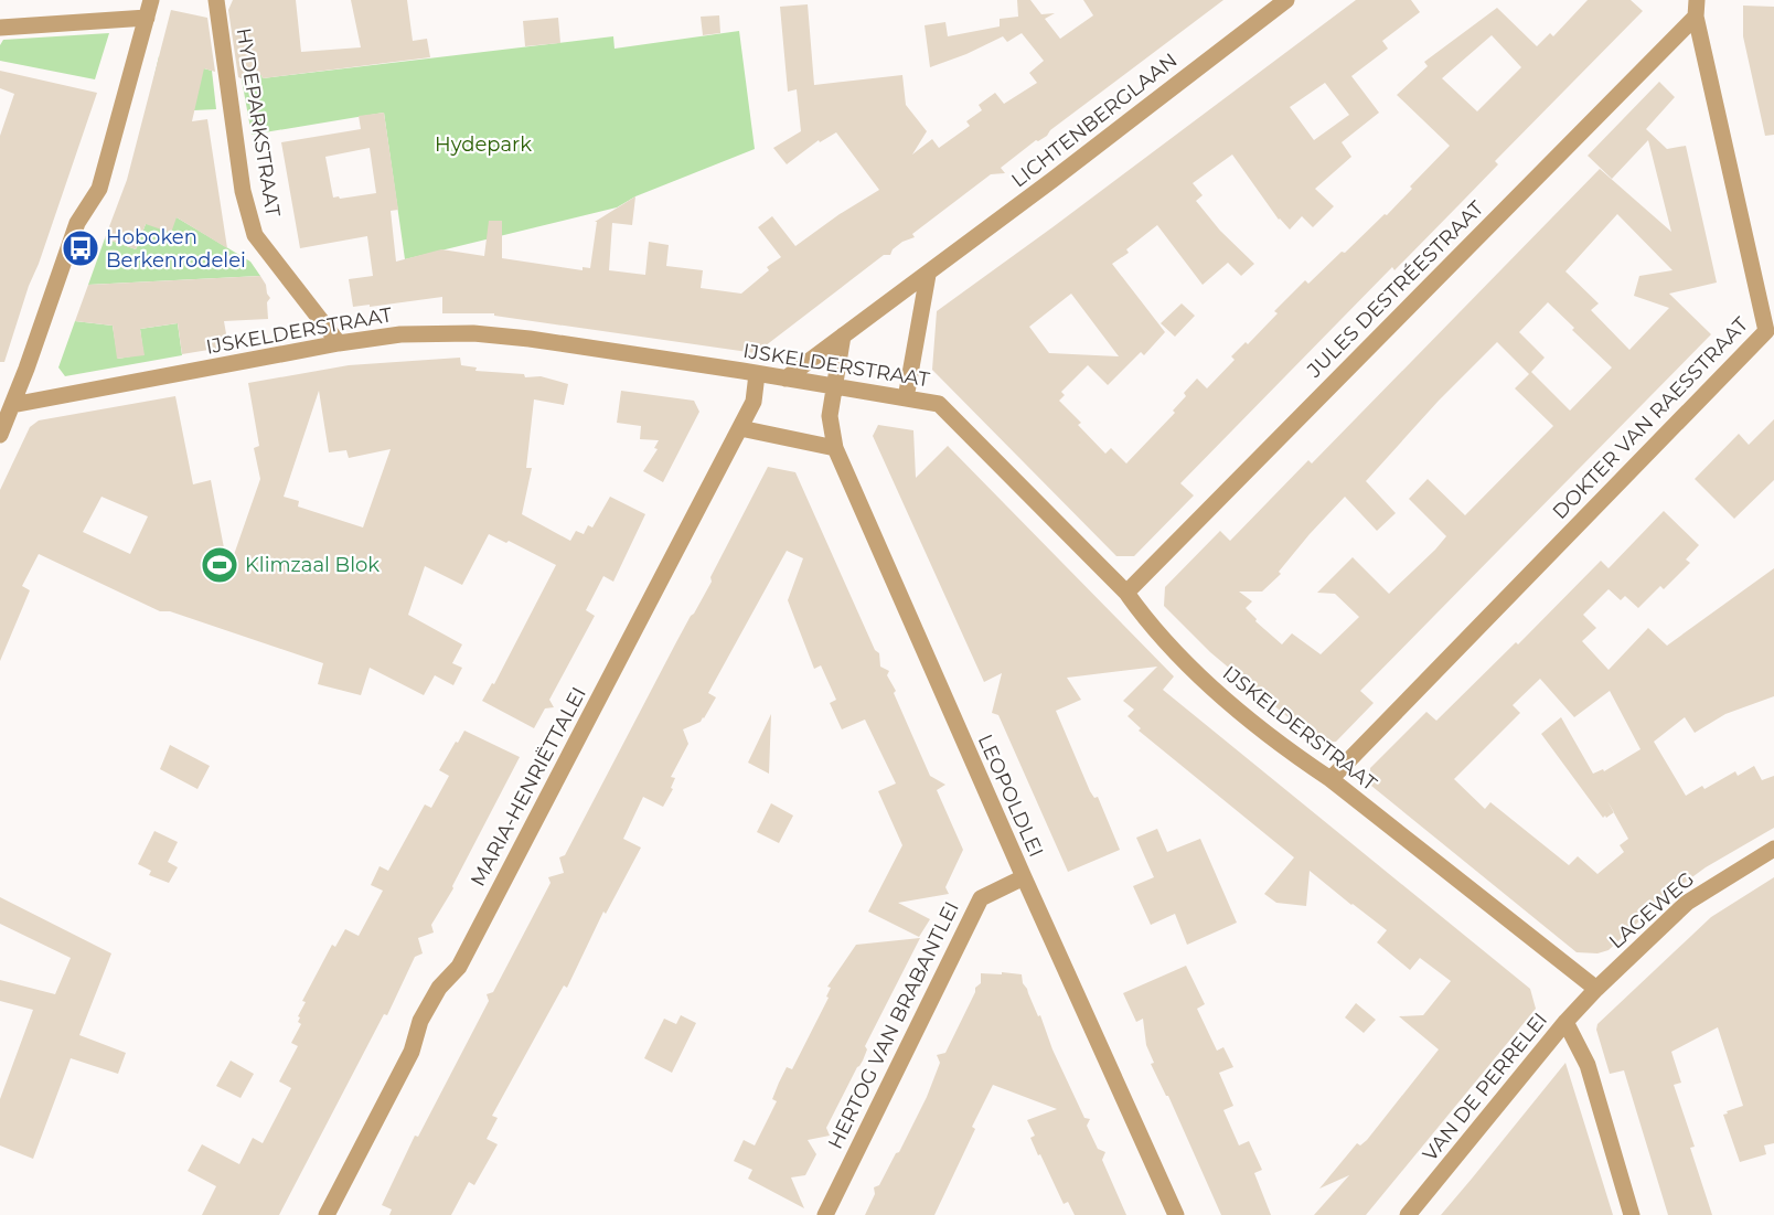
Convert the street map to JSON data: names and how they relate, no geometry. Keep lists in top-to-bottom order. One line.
{"streets":{"street":["LICHTENBERGLAAN","HYDEPARKSTRAAT","JULES DESTRÉESTRAAT","IJSKELDERSTRAAT","DOKTER VAN RAESSTRAAT","MARIA-HENRIËTTALEI","LEOPOLDLEI","LAGEWEG","HERTOG VAN BRABANTLEI","VAN DE PERRELEI"]},"crossings":[["LICHTENBERGLAAN","IJSKELDERSTRAAT"],["HYDEPARKSTRAAT","IJSKELDERSTRAAT"],["JULES DESTRÉESTRAAT","IJSKELDERSTRAAT"],["JULES DESTRÉESTRAAT","DOKTER VAN RAESSTRAAT"],["IJSKELDERSTRAAT","DOKTER VAN RAESSTRAAT"],["IJSKELDERSTRAAT","MARIA-HENRIËTTALEI"],["IJSKELDERSTRAAT","LEOPOLDLEI"],["IJSKELDERSTRAAT","LAGEWEG"],["IJSKELDERSTRAAT","VAN DE PERRELEI"],["LEOPOLDLEI","HERTOG VAN BRABANTLEI"],["LAGEWEG","VAN DE PERRELEI"]],"parks":["Hydepark"],"places":{"bus stop":["Hoboken Berkenrodelei"],"sports":["Klimzaal Blok"]}}
